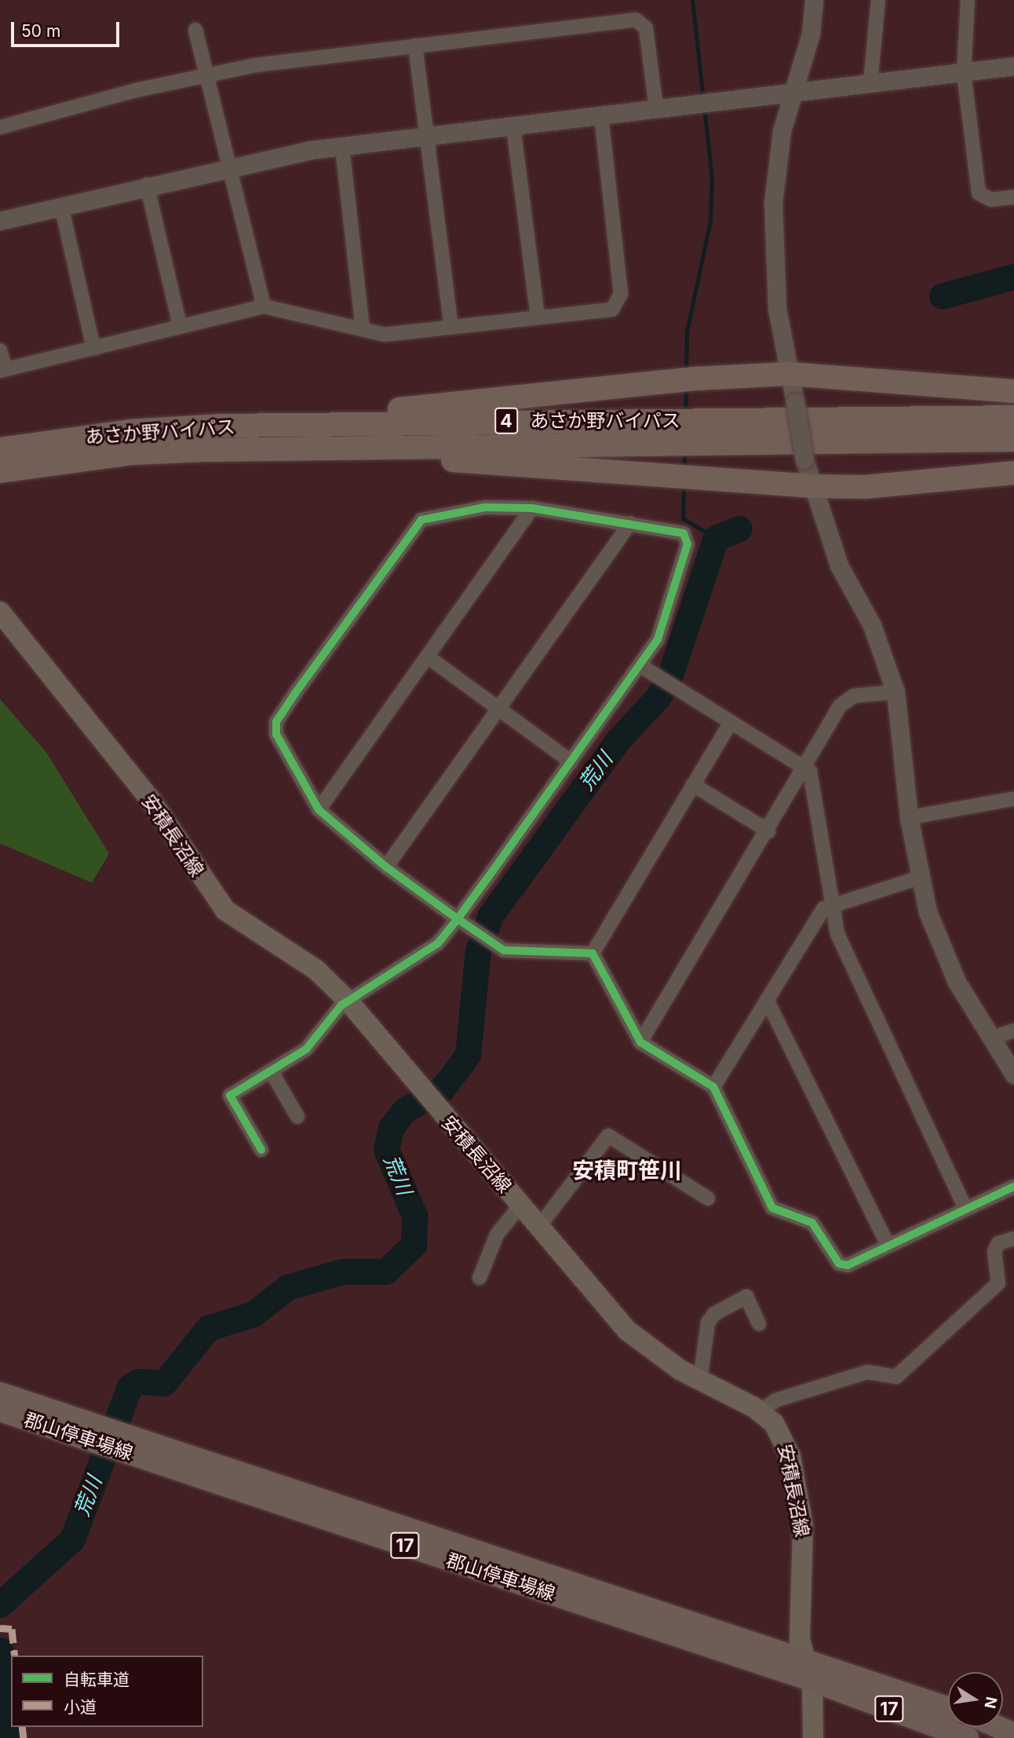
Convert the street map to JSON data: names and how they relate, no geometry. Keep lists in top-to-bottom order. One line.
{"streets":{"highway":["4","あさか野バイパス"],"main road":["安積長沼線","郡山停車場線","17"]},"crossings":[["安積長沼線","郡山停車場線"]],"districts":["安積町笹川"],"water":["荒川"],"legend":["自転車道","小道"],"scale_bar":"50 m","north":"right"}
